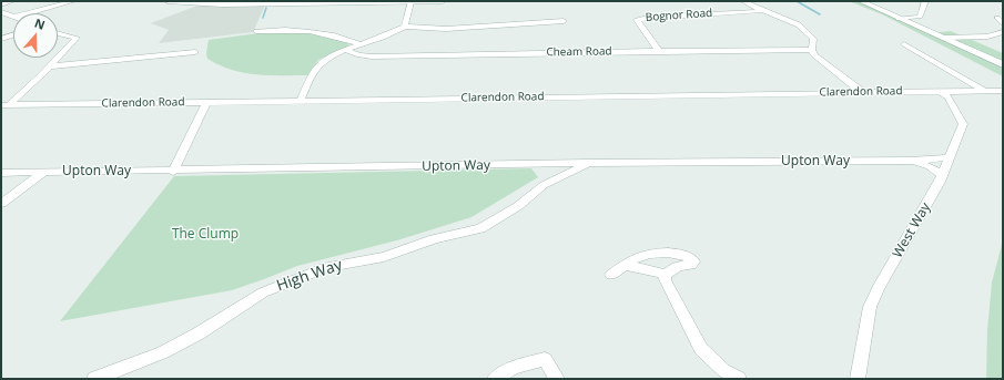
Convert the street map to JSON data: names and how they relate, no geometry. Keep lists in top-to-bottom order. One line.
{"streets":{"street":["Bognor Road","Cheam Road","Clarendon Road","Upton Way","West Way","High Way"]},"crossings":[["Bognor Road","Cheam Road"],["Clarendon Road","West Way"],["Upton Way","West Way"],["Upton Way","High Way"]],"parks":["The Clump"],"north":"top"}
